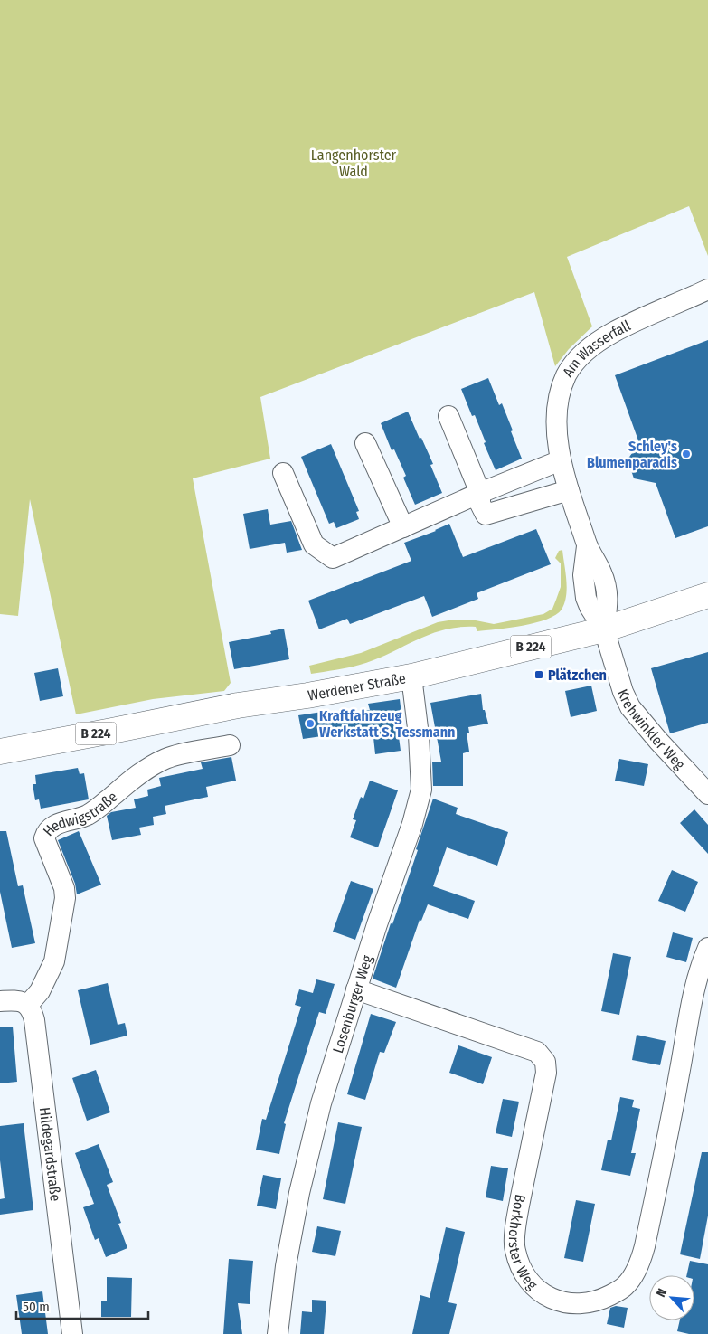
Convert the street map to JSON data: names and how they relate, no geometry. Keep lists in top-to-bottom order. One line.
{"streets":{"main road":["B 224","Werdener Straße"],"street":["Am Wasserfall","Krehwinkler Weg","Hedwigstraße","Losenburger Weg","Hildegardstraße","Borkhorster Weg"]},"crossings":[["Am Wasserfall","Werdener Straße"],["Am Wasserfall","Krehwinkler Weg"],["Werdener Straße","Krehwinkler Weg"],["Werdener Straße","Losenburger Weg"],["Hedwigstraße","Hildegardstraße"],["Losenburger Weg","Borkhorster Weg"]],"parks":["Langenhorster Wald"],"places":{"other":["Schley's Blumenparadis","Kraftfahrzeug Werkstatt S. Tessmann"],"transit":["Plätzchen"]},"scale_bar":"50 m","north":"top left"}
